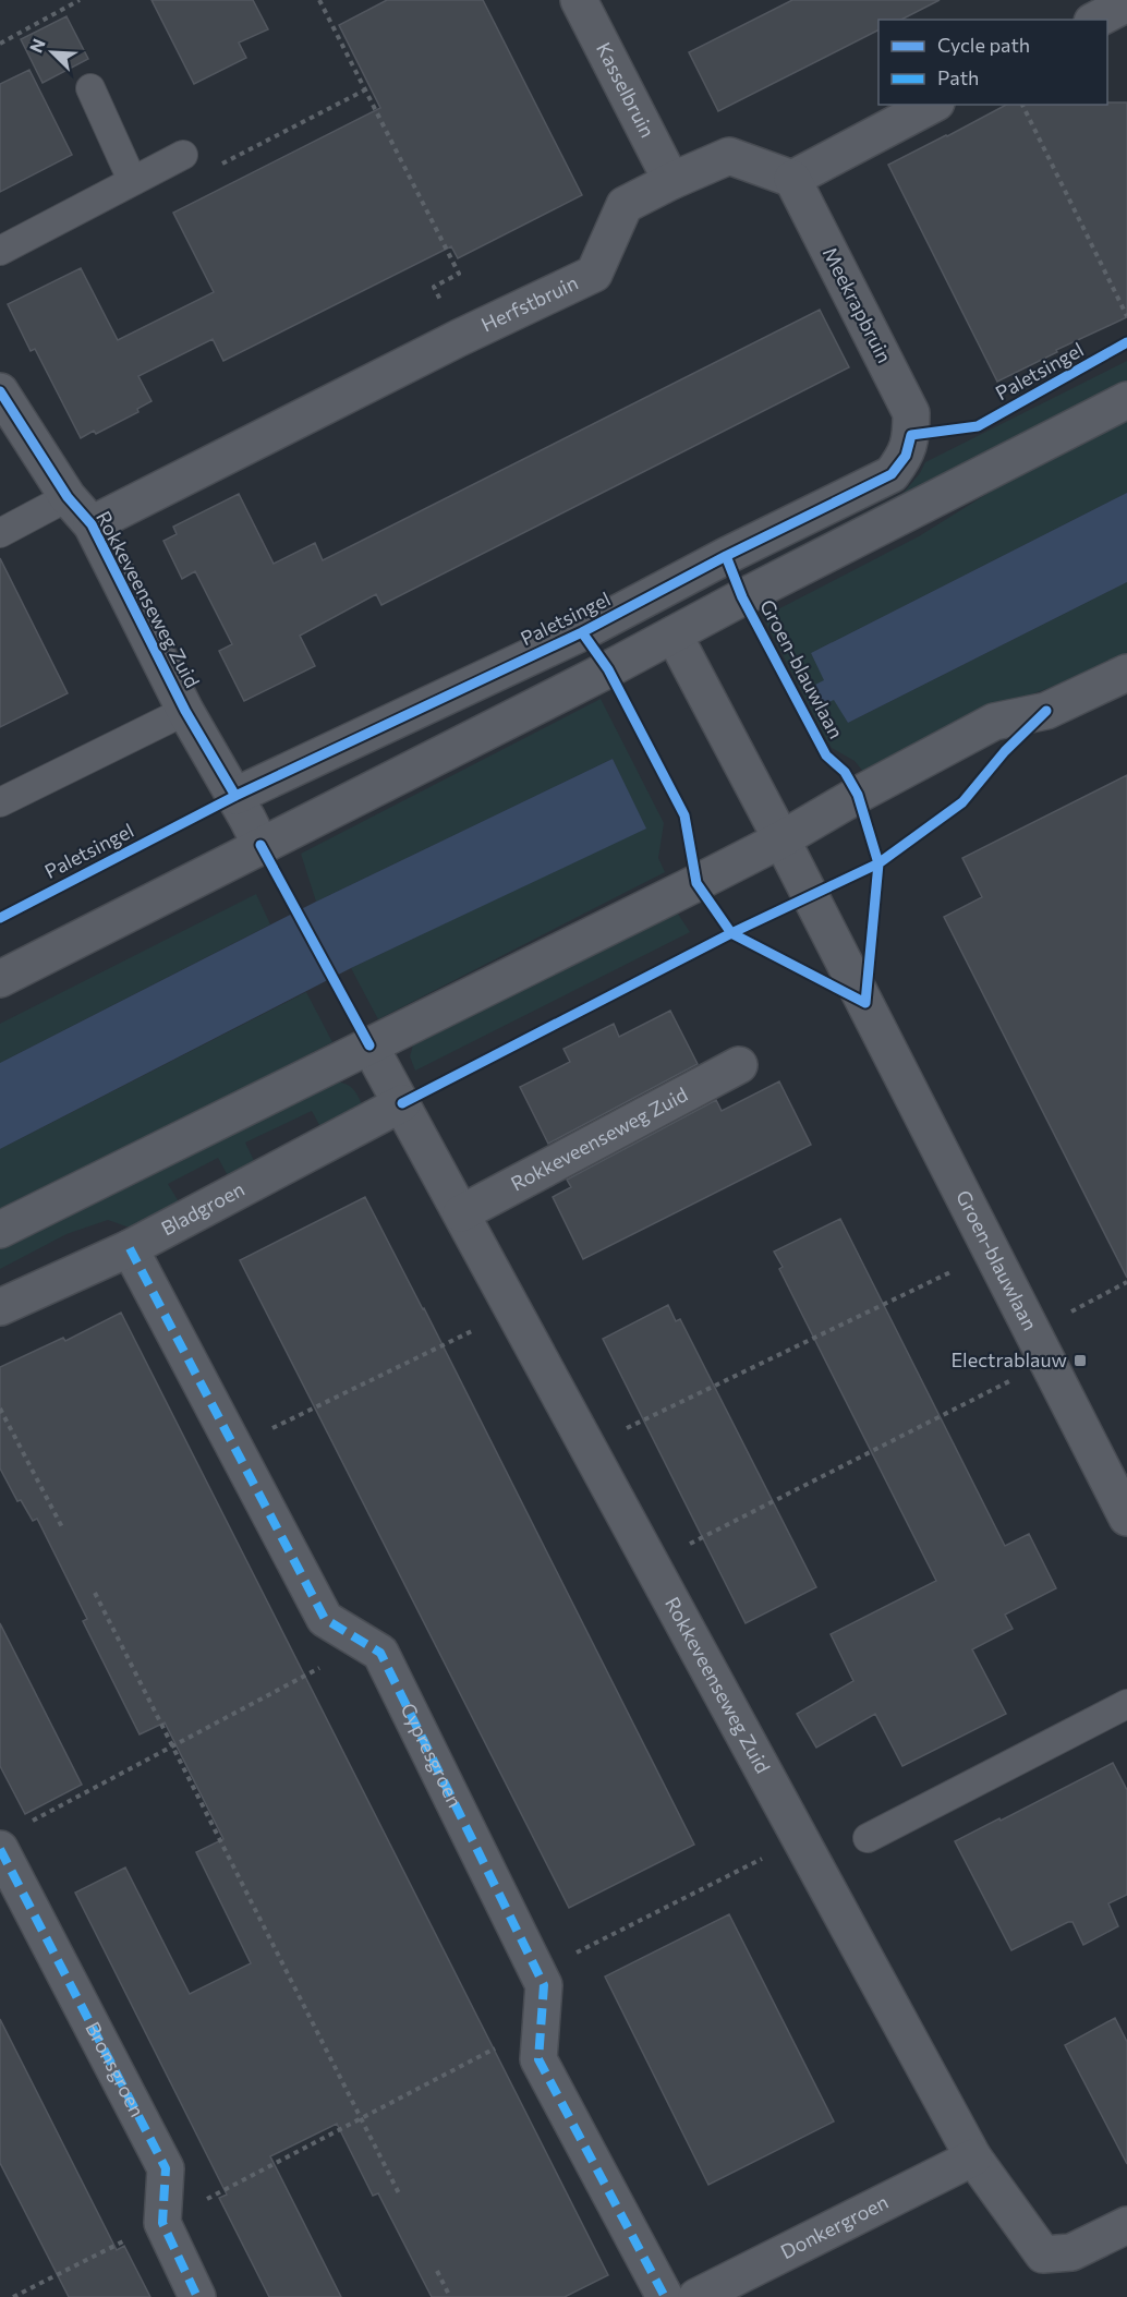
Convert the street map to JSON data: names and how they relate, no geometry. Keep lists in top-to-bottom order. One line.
{"streets":{"street":["Kasselbruin","Herfstbruin","Meekrapbruin","Paletsingel","Rokkeveenseweg Zuid","Groen-blauwlaan","Bladgroen","Cypresgroen","Bronsgroen","Donkergroen"]},"crossings":[["Kasselbruin","Herfstbruin"],["Herfstbruin","Meekrapbruin"],["Herfstbruin","Rokkeveenseweg Zuid"],["Meekrapbruin","Paletsingel"],["Paletsingel","Rokkeveenseweg Zuid"],["Rokkeveenseweg Zuid","Bladgroen"],["Rokkeveenseweg Zuid","Donkergroen"],["Bladgroen","Cypresgroen"]],"places":{"transit":["Electrablauw"]},"legend":["Cycle path","Path"],"north":"top left"}
